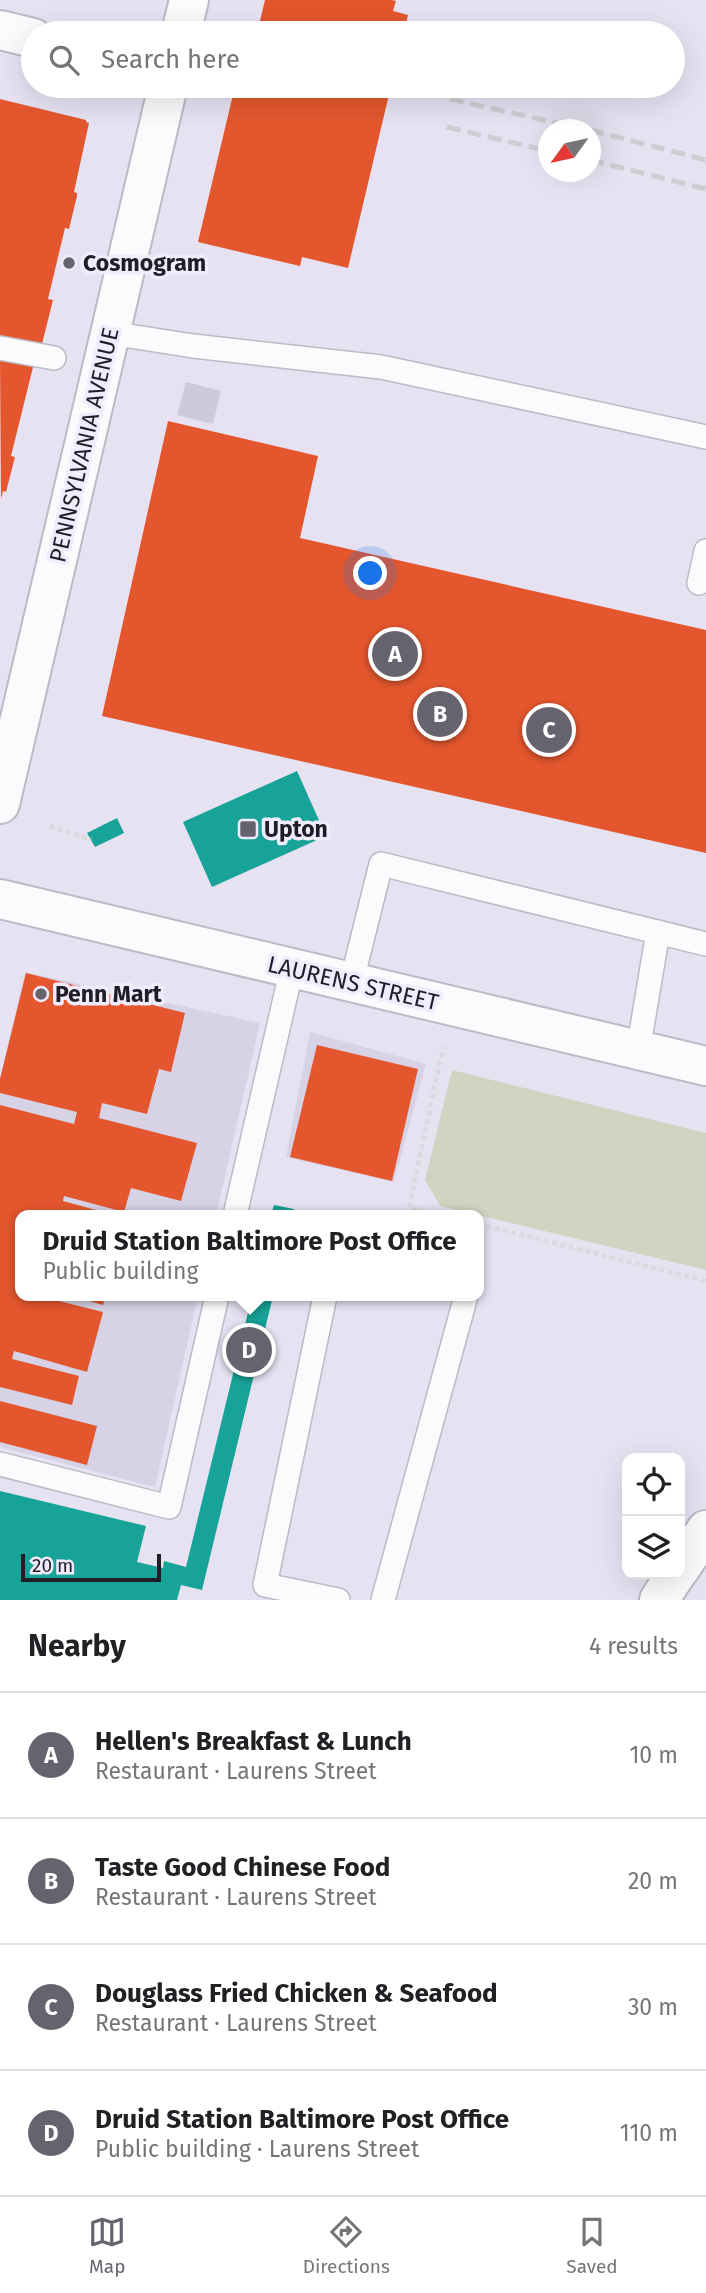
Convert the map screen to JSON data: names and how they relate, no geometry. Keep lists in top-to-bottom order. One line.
{"streets":{"main road":["PENNSYLVANIA AVENUE","LAURENS STREET"]},"places":{"other":["Cosmogram","Penn Mart"],"transit":["Upton"]},"scale_bar":"20 m","north":"bottom left","page":{"search":"Search here","pins":["A","B","C","D"],"popup":["Druid Station Baltimore Post Office","Public building"],"scale":"20 m","heading":["Nearby","4 results"],"list":[{"mark":"A","name":"Hellen's Breakfast & Lunch","note":"Restaurant · Laurens Street","value":"10 m"},{"mark":"B","name":"Taste Good Chinese Food","note":"Restaurant · Laurens Street","value":"20 m"},{"mark":"C","name":"Douglass Fried Chicken & Seafood","note":"Restaurant · Laurens Street","value":"30 m"},{"mark":"D","name":"Druid Station Baltimore Post Office","note":"Public building · Laurens Street","value":"110 m"}],"nav":["Map","Directions","Saved"]}}
